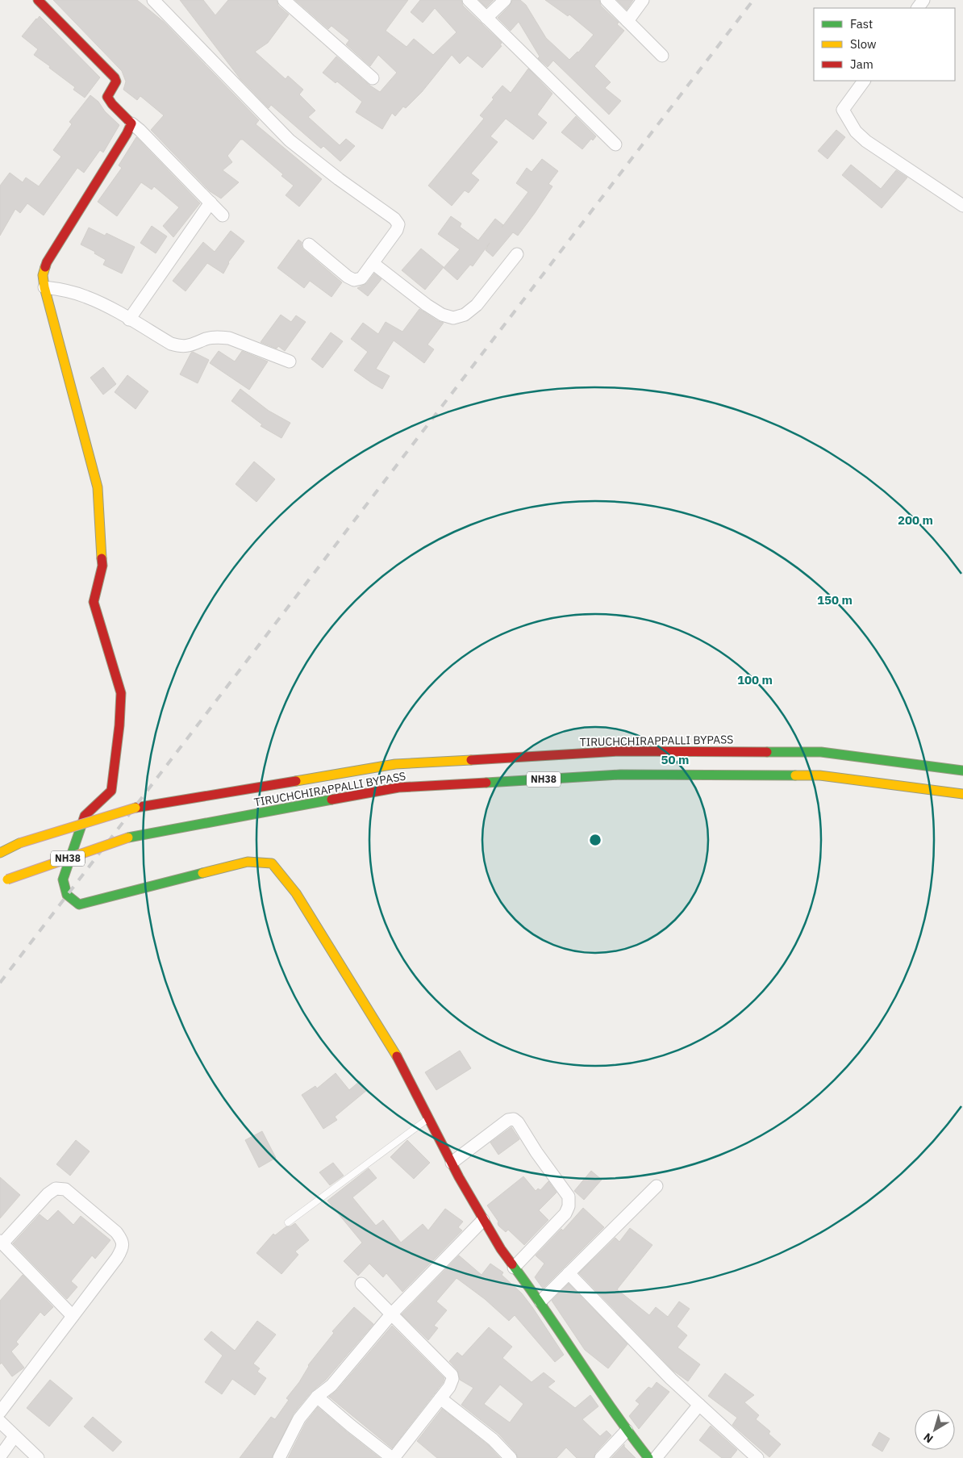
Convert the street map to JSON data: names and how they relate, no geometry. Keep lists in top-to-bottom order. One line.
{"streets":{"main road":["TIRUCHCHIRAPPALLI BYPASS","NH38"]},"legend":["Fast","Slow","Jam"],"north":"bottom left","rings":["200 m","150 m","100 m","50 m"]}
